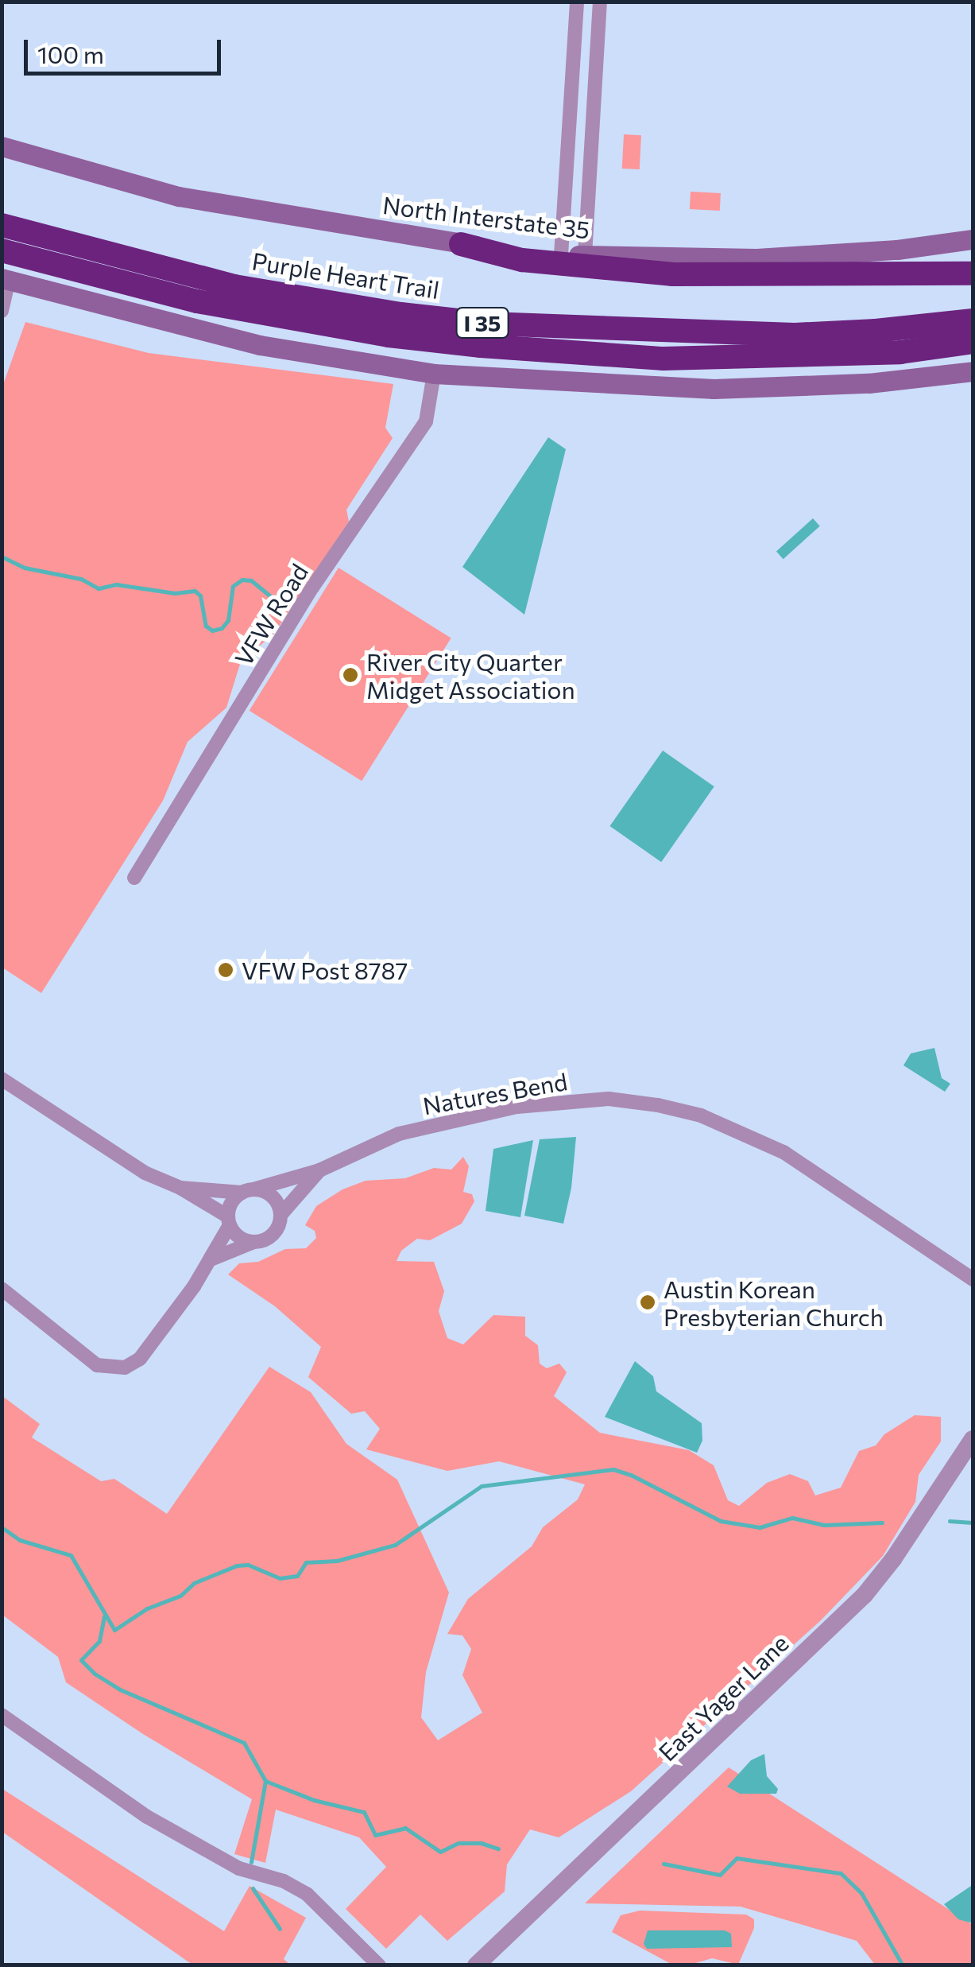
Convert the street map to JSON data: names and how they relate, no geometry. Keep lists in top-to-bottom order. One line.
{"streets":{"highway":["Purple Heart Trail","I 35"],"main road":["North Interstate 35"],"street":["VFW Road","Natures Bend","East Yager Lane"]},"places":["River City Quarter Midget Association","VFW Post 8787","Austin Korean Presbyterian Church"],"scale_bar":"100 m"}
